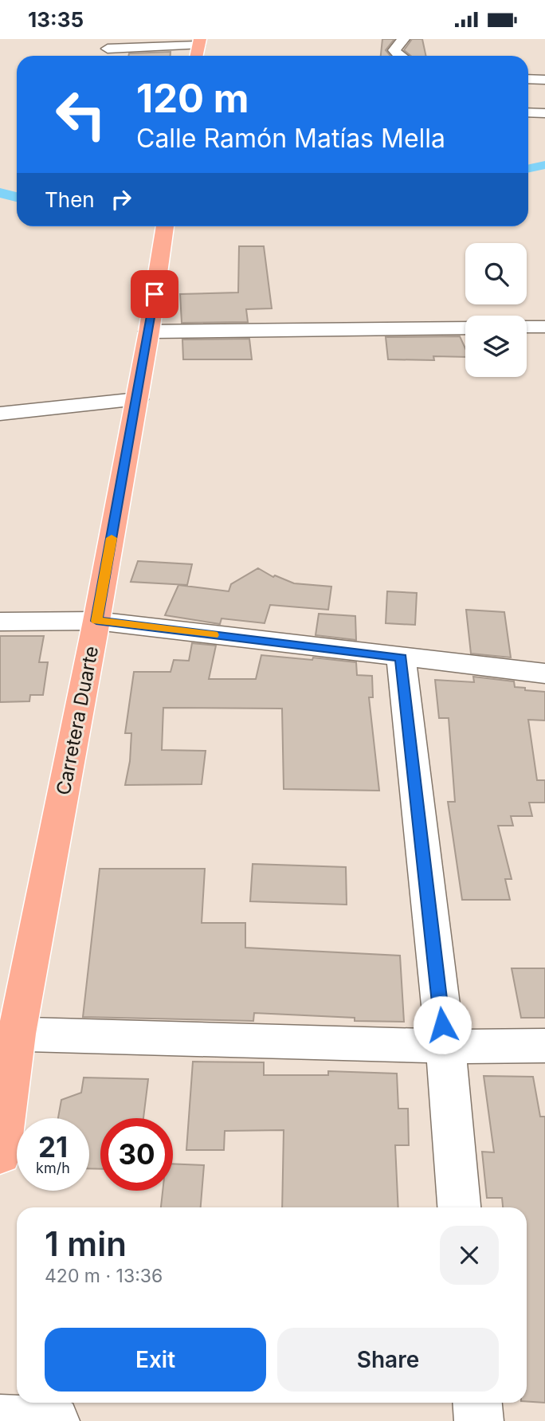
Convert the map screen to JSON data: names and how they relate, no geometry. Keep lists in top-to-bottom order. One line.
{"streets":{"main road":["Carretera Duarte"]},"page":{"status":"13:35","turn":["120 m","Calle Ramón Matías Mella"],"then":"Then","speed":"21 km/h","limit":"30","heading":["1 min","420 m · 13:36"],"buttons":["Exit","Share"]}}
